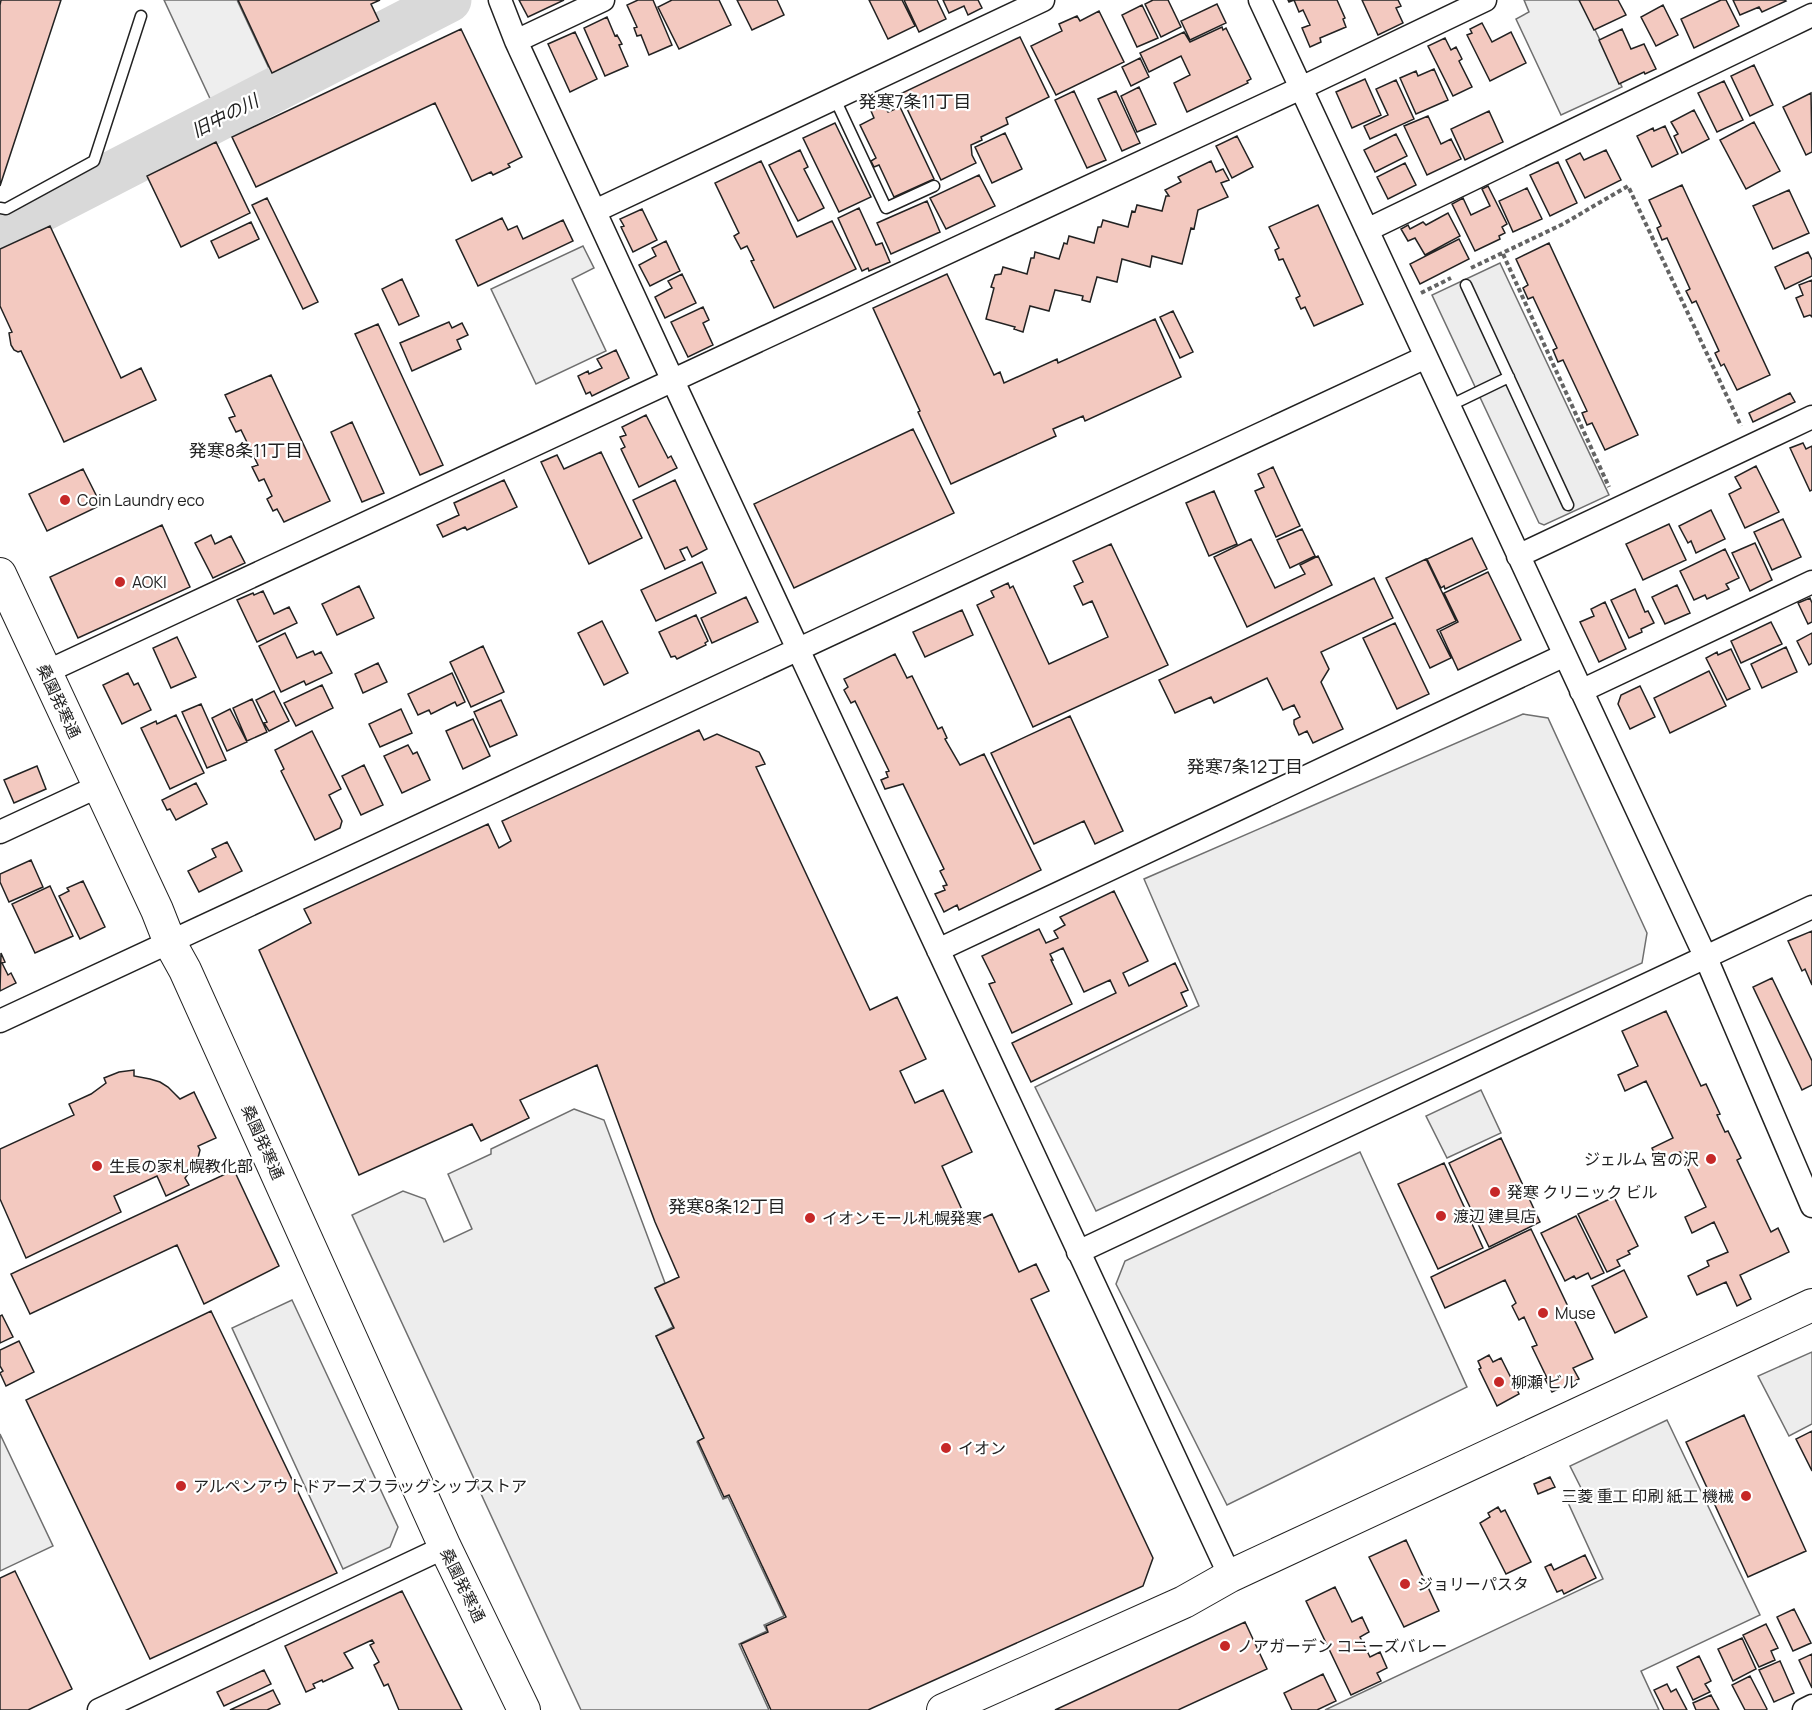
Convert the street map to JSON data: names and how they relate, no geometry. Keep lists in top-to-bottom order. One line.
{"streets":{"street":["桑園発寒通"]},"districts":["発寒7条11丁目","発寒8条11丁目","発寒7条12丁目","発寒8条12丁目"],"water":["旧中の川"],"places":["Coin Laundry eco","AOKI","ジェルム 宮の沢","生長の家札幌教化部","発寒 クリニック ビル","渡辺 建具店","イオンモール札幌発寒","Muse","柳瀬 ビル","イオン","アルペンアウトドアーズフラッグシップストア","三菱 重工 印刷 紙工 機械","ジョリーパスタ","ノアガーデン コニーズバレー"]}
